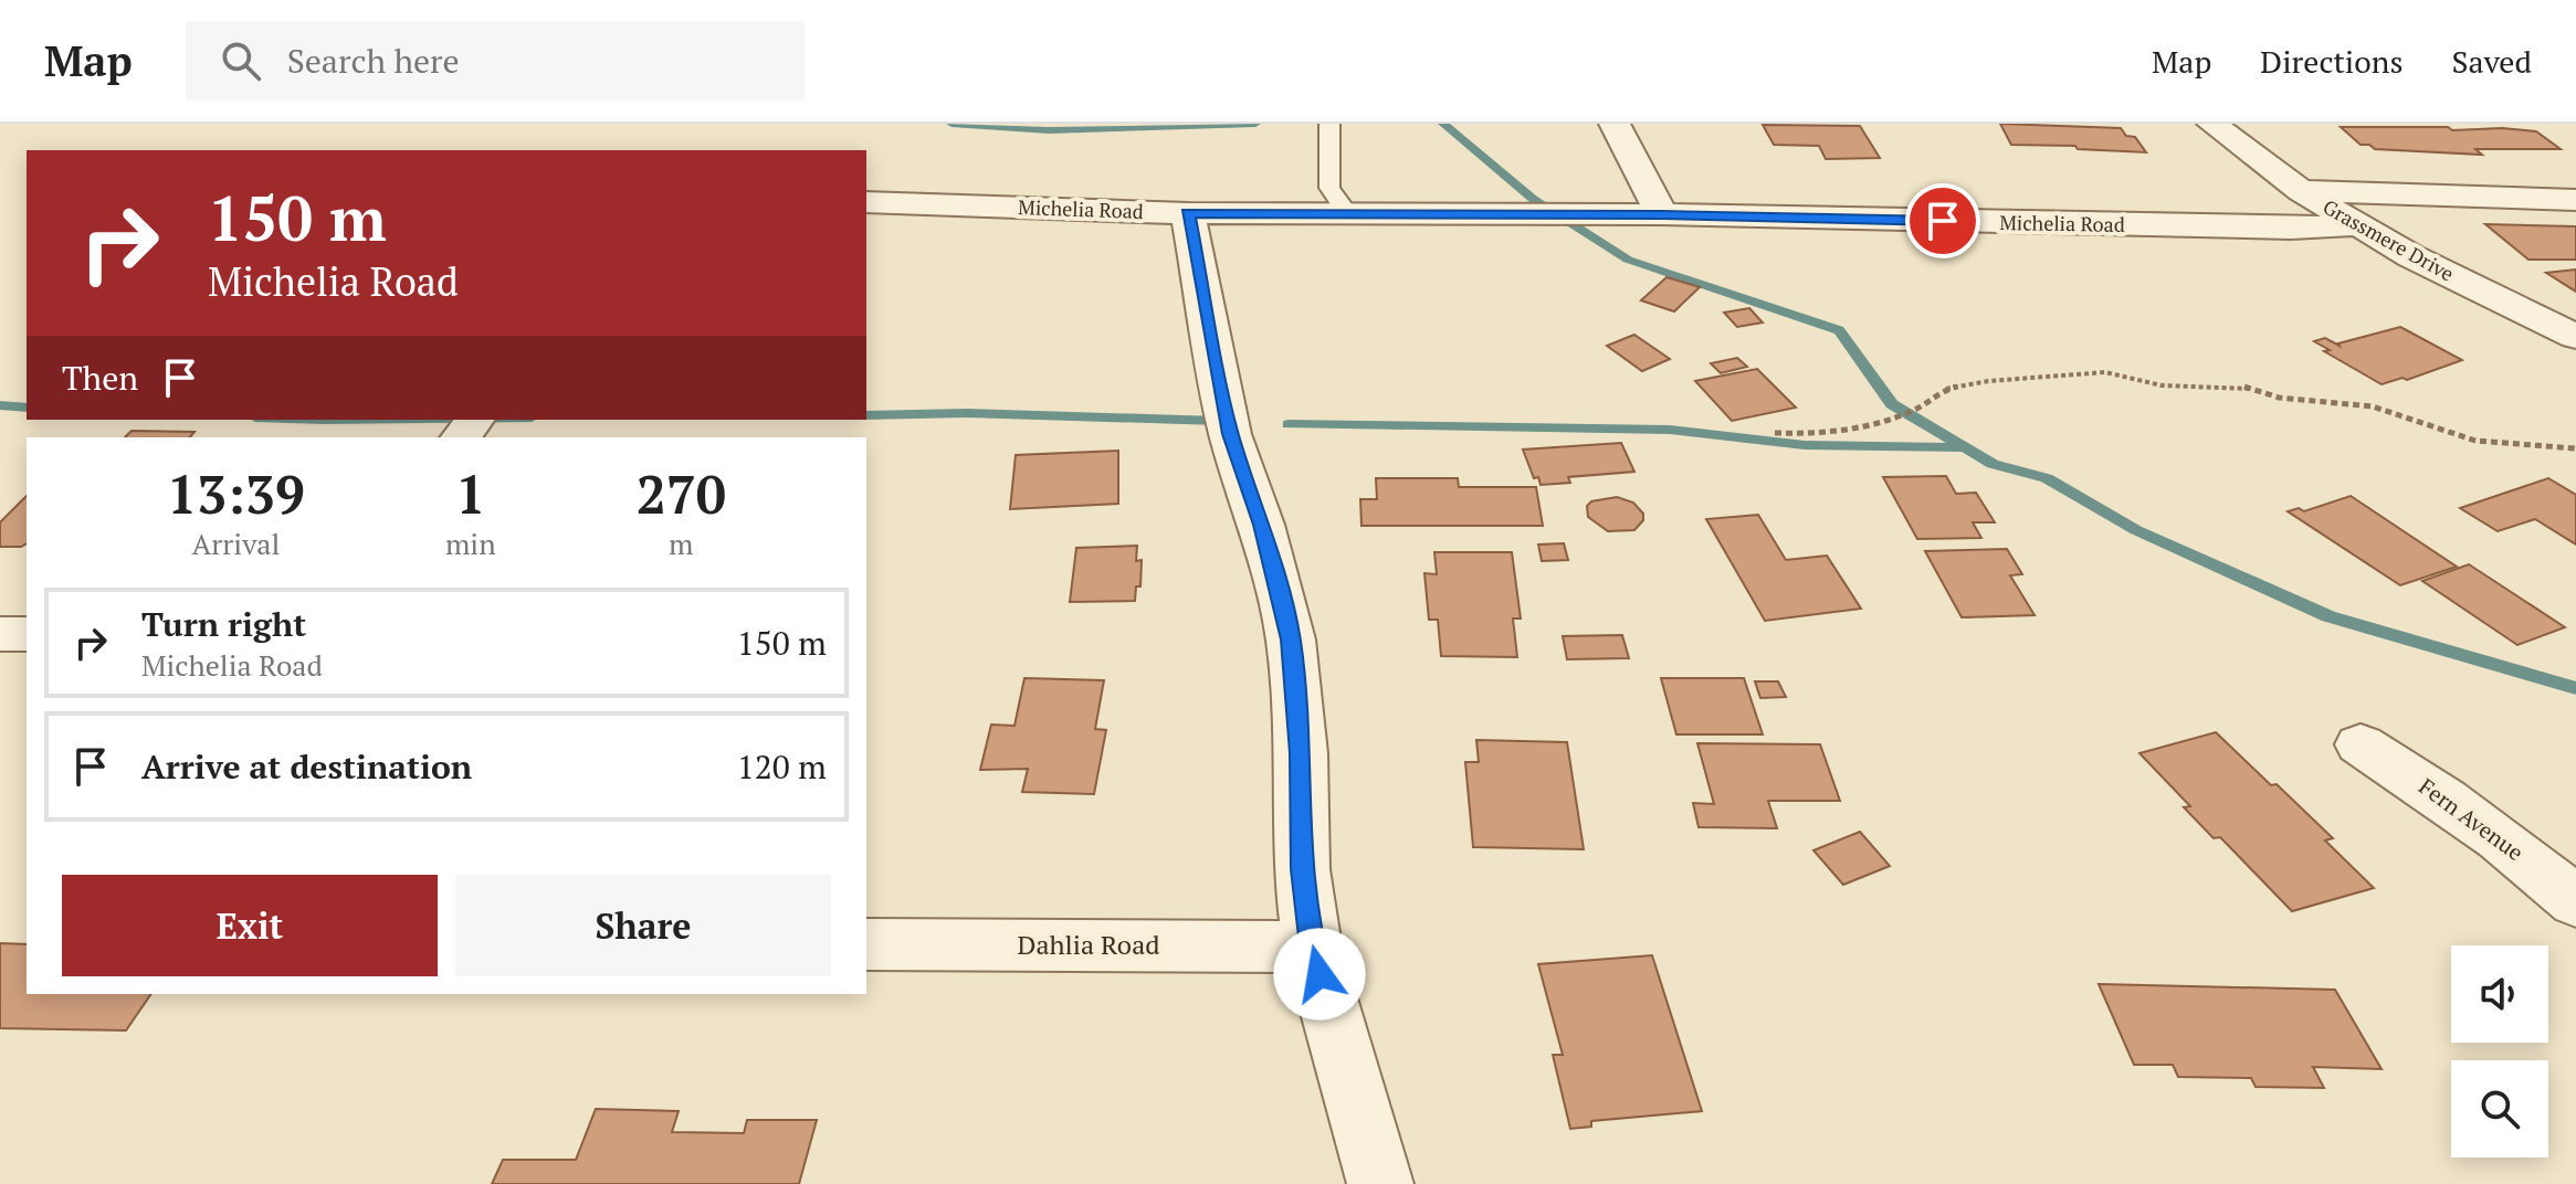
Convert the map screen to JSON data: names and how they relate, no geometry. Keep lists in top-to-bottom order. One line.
{"streets":{"street":["Michelia Road","Grassmere Drive","Fern Avenue","Dahlia Road"]},"crossings":[["Michelia Road","Grassmere Drive"]],"page":{"header":"Map","search":"Search here","nav":["Map","Directions","Saved"],"turn":["150 m","Michelia Road"],"then":"Then","eta":["13:39","Arrival","1","min","270","m"],"list":[{"name":"Turn right","note":"Michelia Road","value":"150 m"},{"name":"Arrive at destination","value":"120 m"}],"buttons":["Exit","Share"]}}
